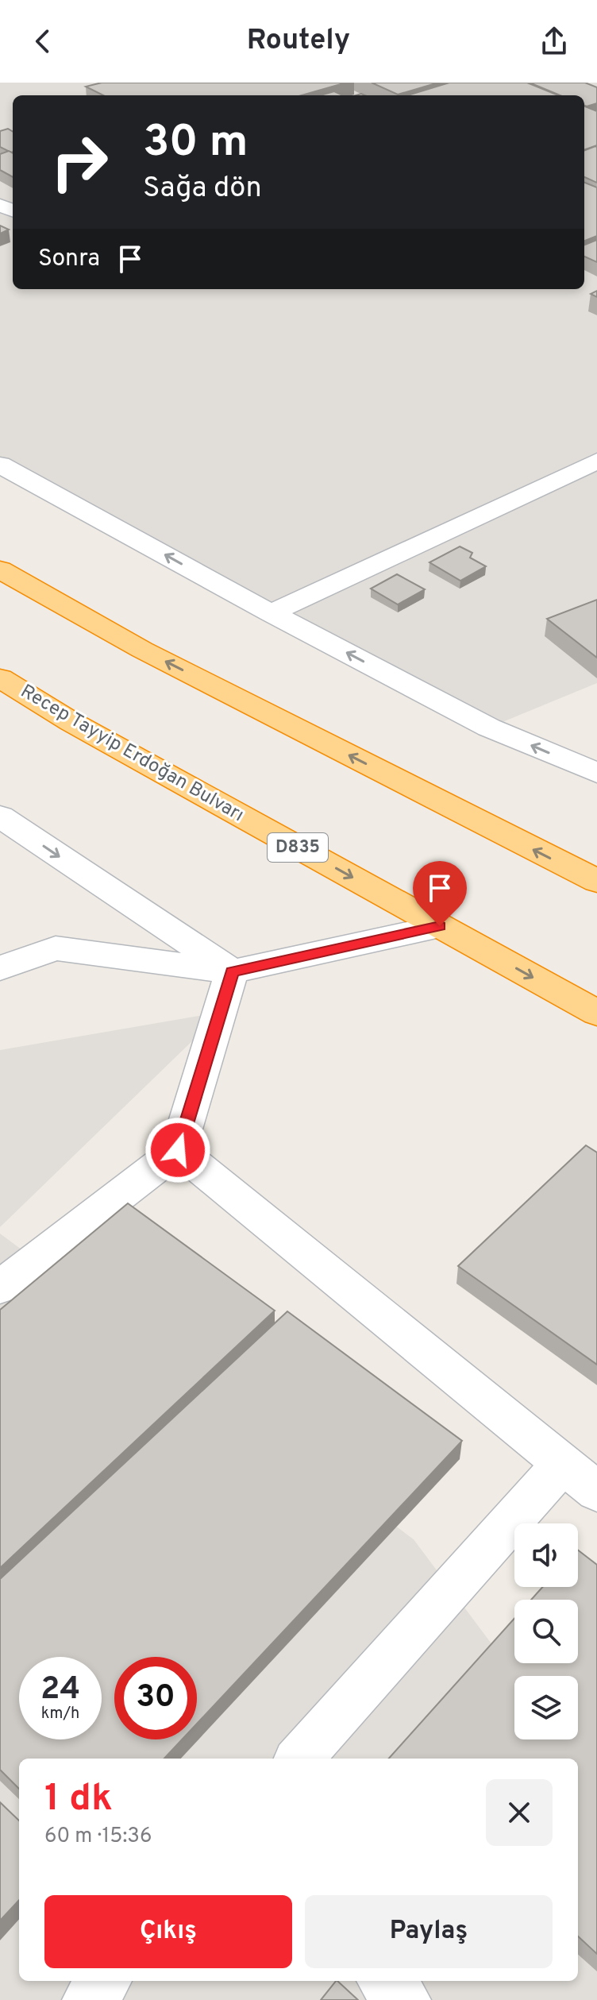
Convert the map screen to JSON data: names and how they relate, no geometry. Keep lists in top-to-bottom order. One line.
{"streets":{"highway":["Recep Tayyip Erdoğan Bulvarı","D835"]},"page":{"header":"Routely","turn":["30 m","Sağa dön"],"then":"Sonra","speed":"24 km/h","limit":"30","heading":["1 dk","60 m · 15:36"],"buttons":["Çıkış","Paylaş"]}}
